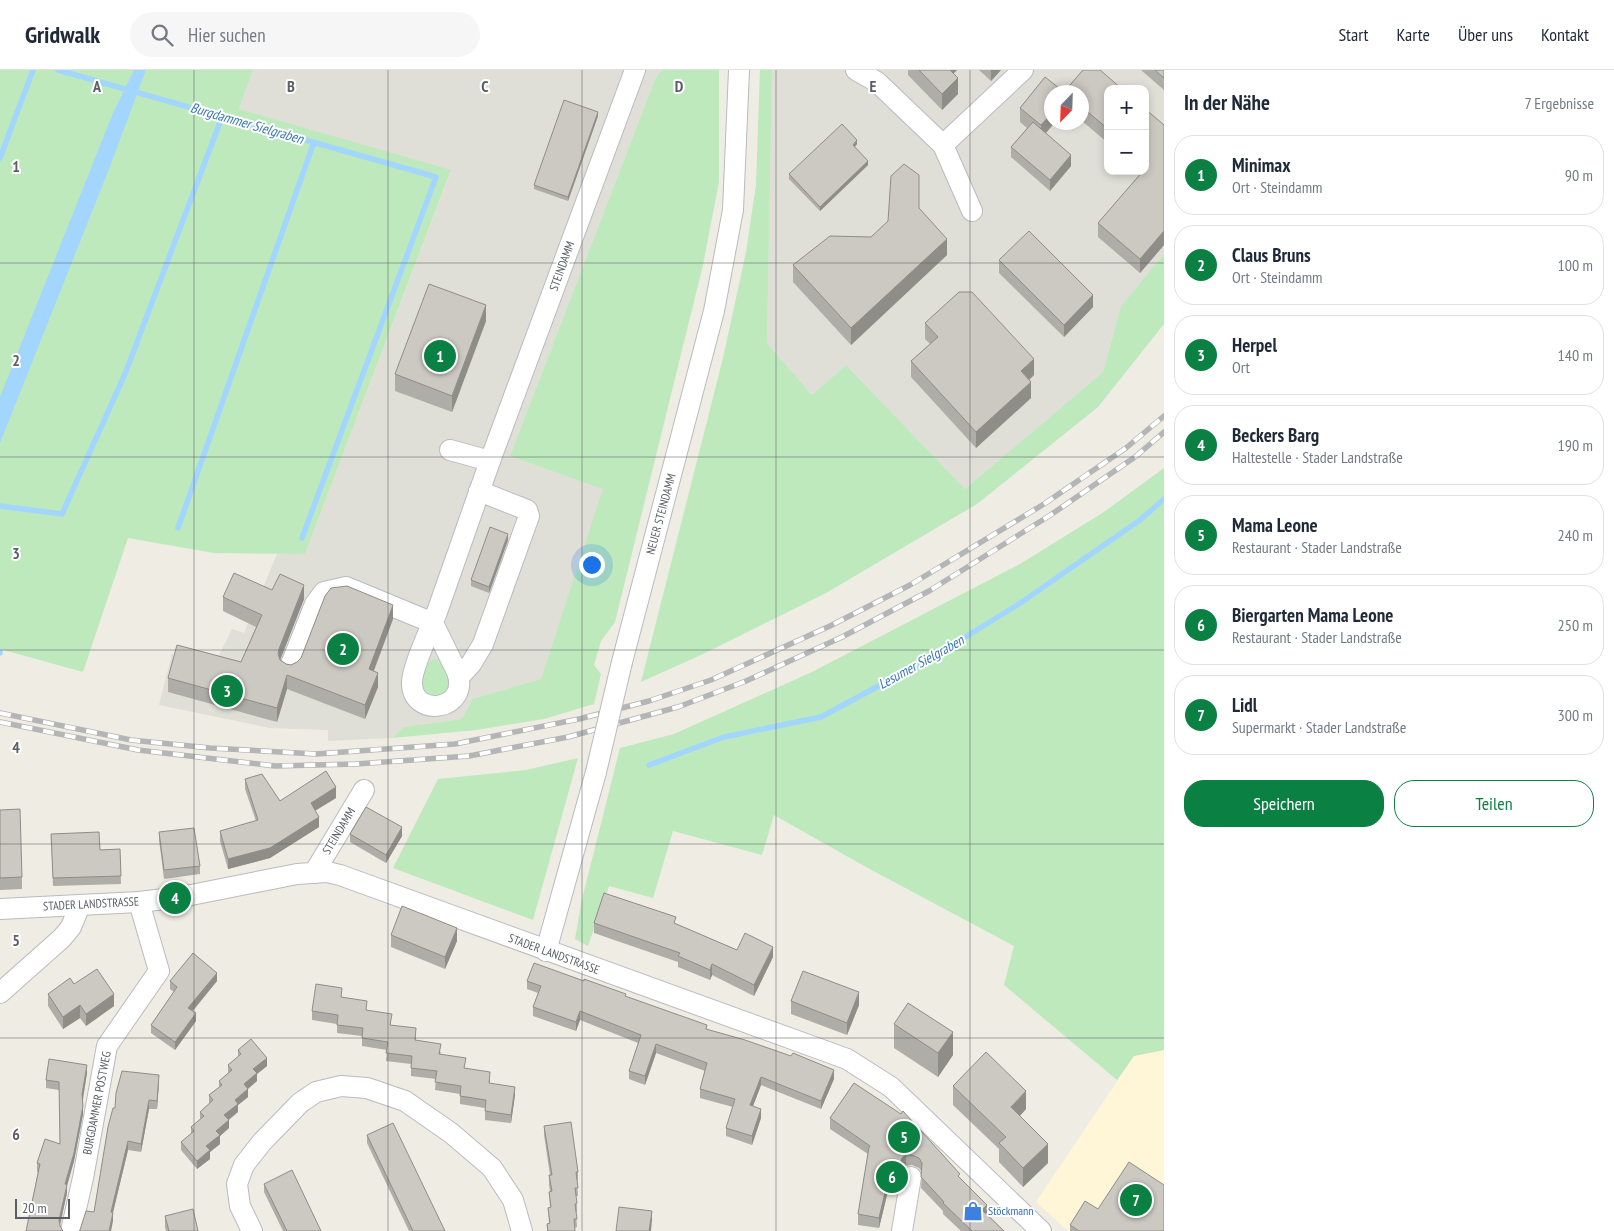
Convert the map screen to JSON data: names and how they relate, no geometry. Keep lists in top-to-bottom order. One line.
{"streets":{"street":["STEINDAMM","NEUER STEINDAMM","STADER LANDSTRASSE","BURGDAMMER POSTWEG"]},"crossings":[["STEINDAMM","STADER LANDSTRASSE"],["NEUER STEINDAMM","STADER LANDSTRASSE"],["STADER LANDSTRASSE","BURGDAMMER POSTWEG"]],"water":["Burgdammer Sielgraben","Lesumer Sielgraben"],"places":{"shop":["Stöckmann"]},"scale_bar":"20 m","north":"bottom left","page":{"header":"Gridwalk","search":"Hier suchen","nav":["Start","Karte","Über uns","Kontakt"],"heading":["In der Nähe","7 Ergebnisse"],"map_buttons":["+","−"],"list":[{"mark":"1","name":"Minimax","note":"Ort · Steindamm","value":"90 m"},{"mark":"2","name":"Claus Bruns","note":"Ort · Steindamm","value":"100 m"},{"mark":"3","name":"Herpel","note":"Ort","value":"140 m"},{"mark":"4","name":"Beckers Barg","note":"Haltestelle · Stader Landstraße","value":"190 m"},{"mark":"5","name":"Mama Leone","note":"Restaurant · Stader Landstraße","value":"240 m"},{"mark":"6","name":"Biergarten Mama Leone","note":"Restaurant · Stader Landstraße","value":"250 m"},{"mark":"7","name":"Lidl","note":"Supermarkt · Stader Landstraße","value":"300 m"}],"pins":["1","2","3","4","5","6","7"],"buttons":["Speichern","Teilen"],"scale":"20 m"},"grid":{"columns":["A","B","C","D","E"],"rows":["1","2","3","4","5","6"]}}
